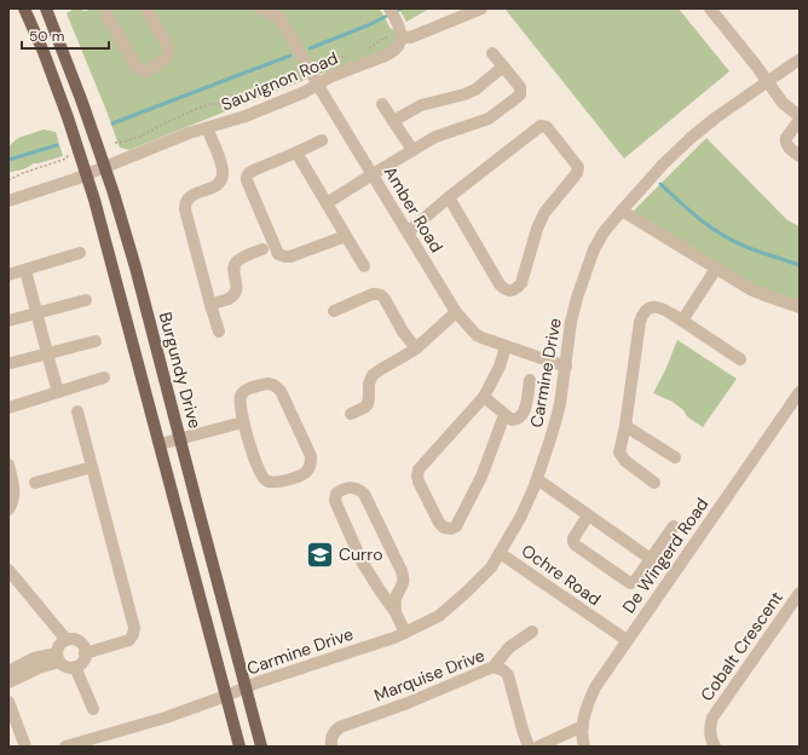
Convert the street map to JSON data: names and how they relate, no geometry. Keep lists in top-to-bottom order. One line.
{"streets":{"main road":["Burgundy Drive"],"street":["Sauvignon Road","Amber Road","Carmine Drive","De Wingerd Road","Ochre Road","Cobalt Crescent","Marquise Drive"]},"crossings":[["Sauvignon Road","Amber Road"],["Sauvignon Road","Burgundy Drive"],["Amber Road","Carmine Drive"],["Burgundy Drive","Carmine Drive"],["Carmine Drive","Ochre Road"],["De Wingerd Road","Ochre Road"]],"places":{"school or university":["Curro"]},"scale_bar":"50 m"}
